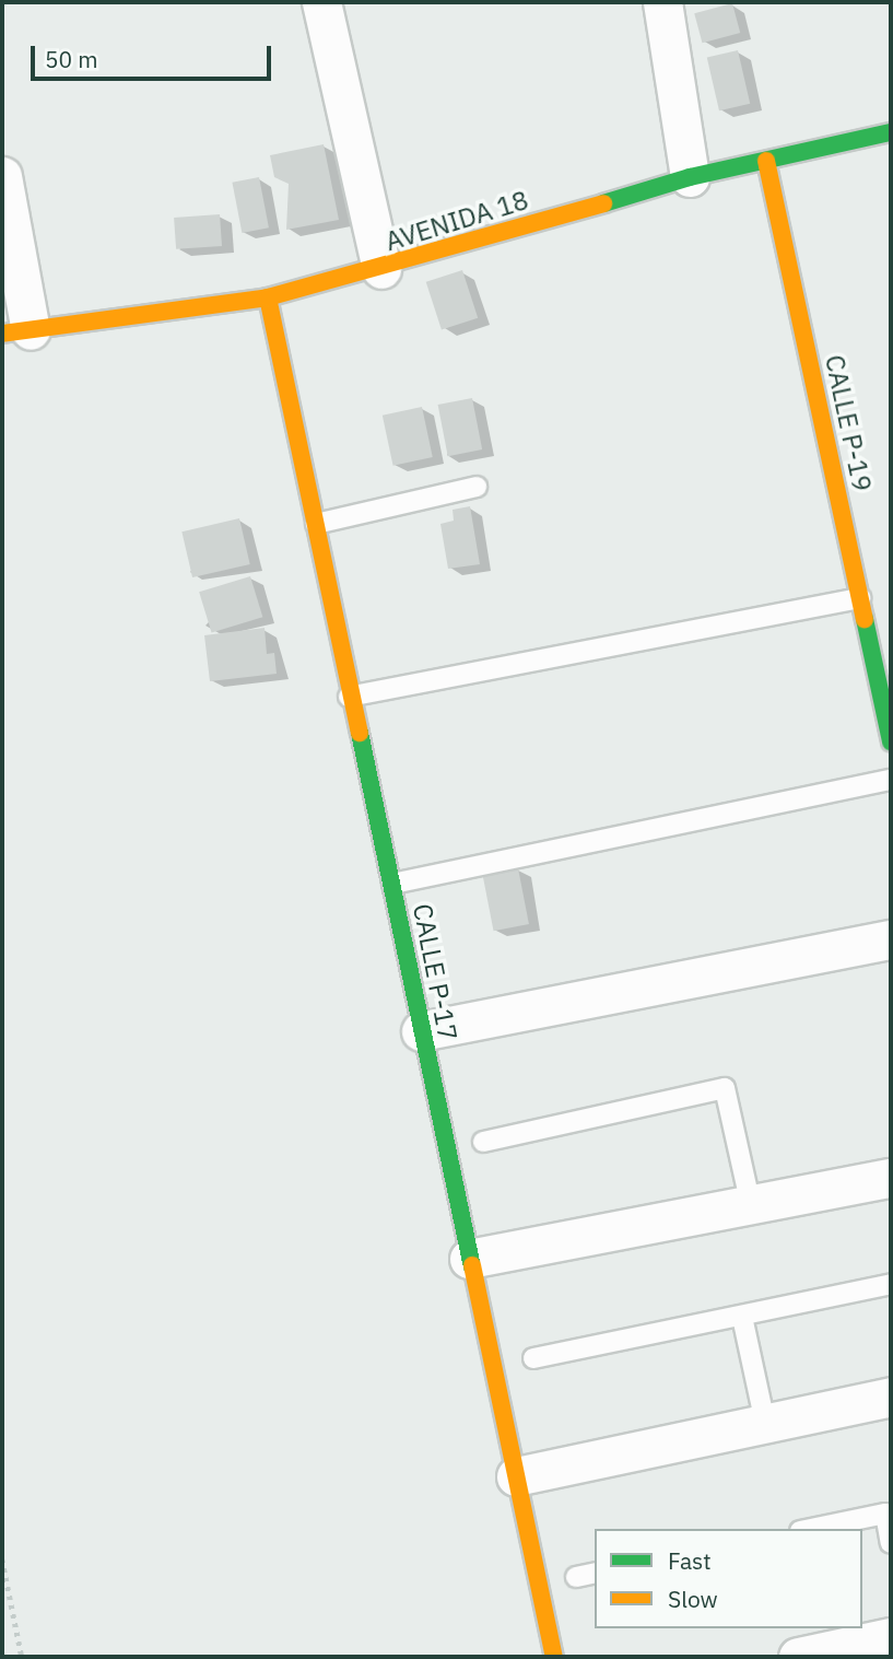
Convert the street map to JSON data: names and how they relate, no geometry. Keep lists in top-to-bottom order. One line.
{"streets":{"street":["AVENIDA 18","CALLE P-19","CALLE P-17"]},"crossings":[["AVENIDA 18","CALLE P-19"],["AVENIDA 18","CALLE P-17"]],"legend":["Fast","Slow"],"scale_bar":"50 m"}
